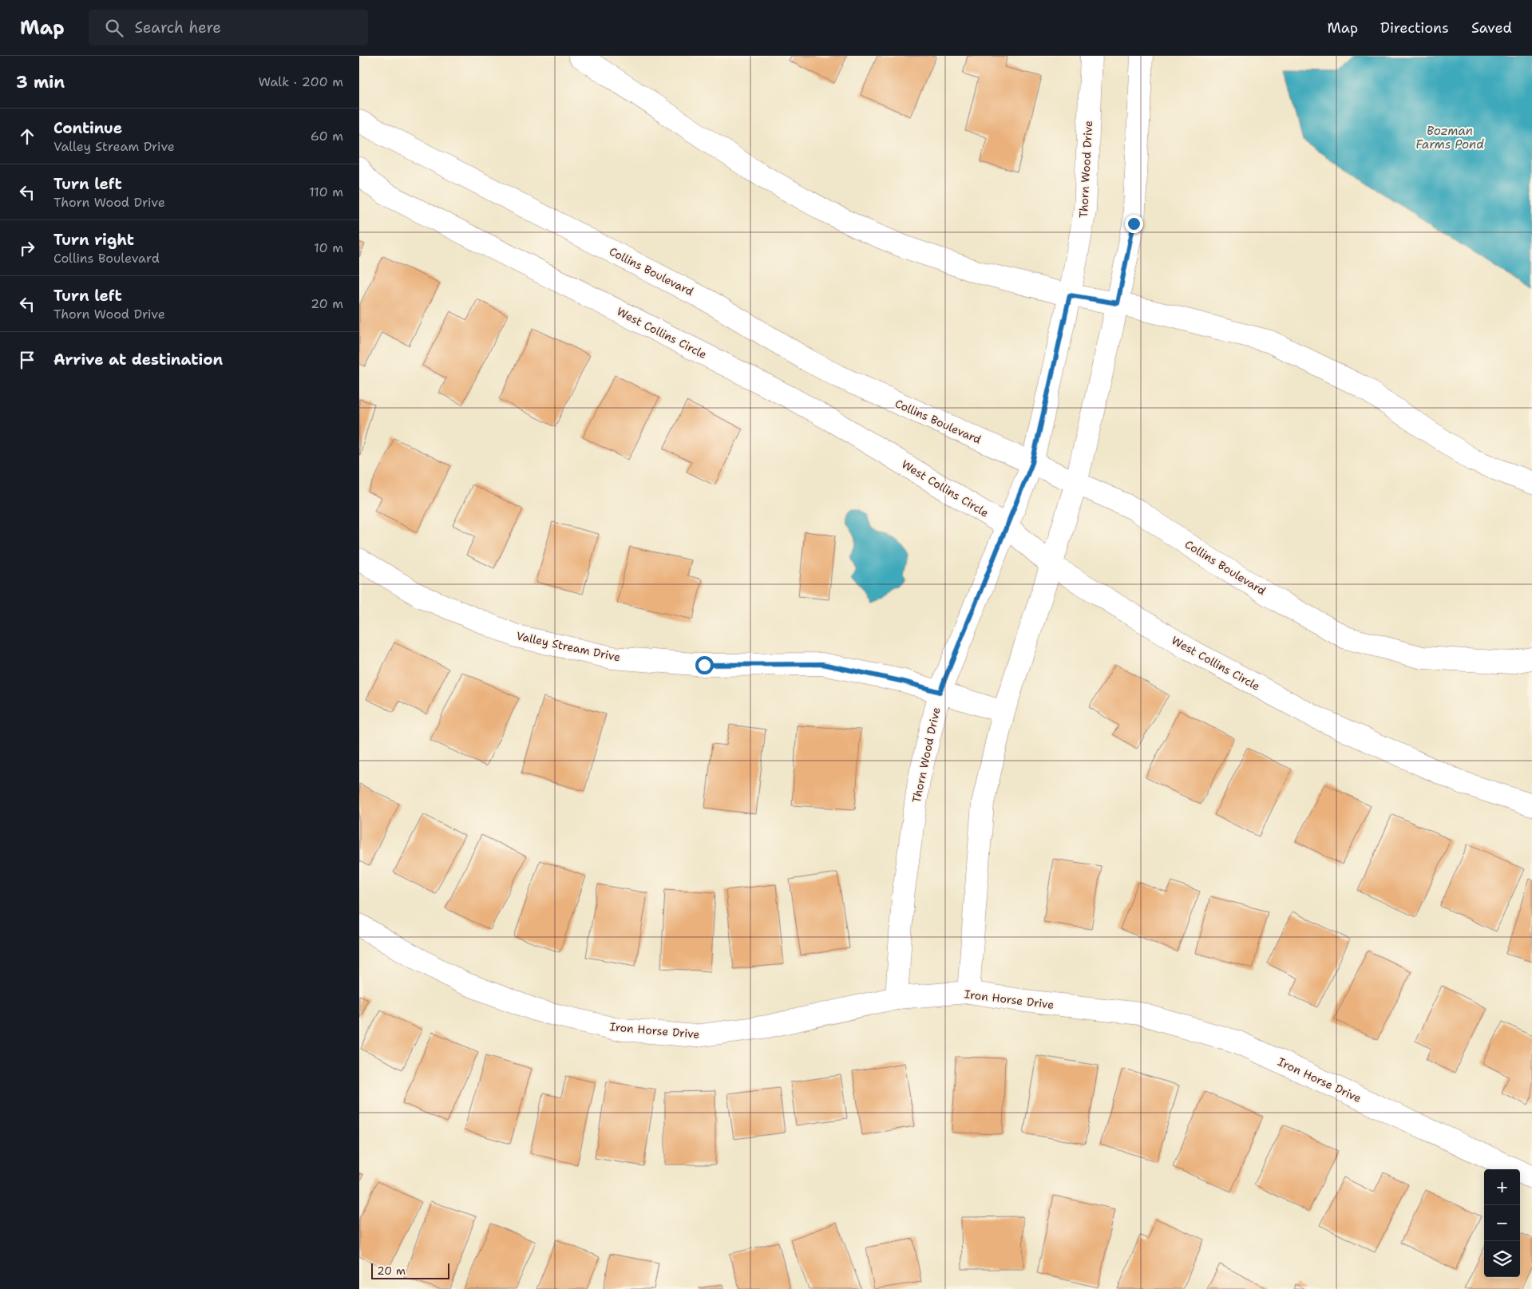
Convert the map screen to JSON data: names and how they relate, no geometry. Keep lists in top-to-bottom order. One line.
{"streets":{"street":["Thorn Wood Drive","Collins Boulevard","West Collins Circle","Valley Stream Drive","Iron Horse Drive"]},"crossings":[["Thorn Wood Drive","Collins Boulevard"],["Thorn Wood Drive","West Collins Circle"],["Thorn Wood Drive","Valley Stream Drive"],["Thorn Wood Drive","Iron Horse Drive"]],"water":["Bozman Farms Pond"],"scale_bar":"20 m","page":{"header":"Map","search":"Search here","nav":["Map","Directions","Saved"],"heading":["3 min","Walk · 200 m"],"list":[["Continue","Valley Stream Drive","60 m"],["Turn left","Thorn Wood Drive","110 m"],["Turn right","Collins Boulevard","10 m"],["Turn left","Thorn Wood Drive","20 m"],"Arrive at destination"],"map_buttons":["+","−"],"scale":"20 m"}}
